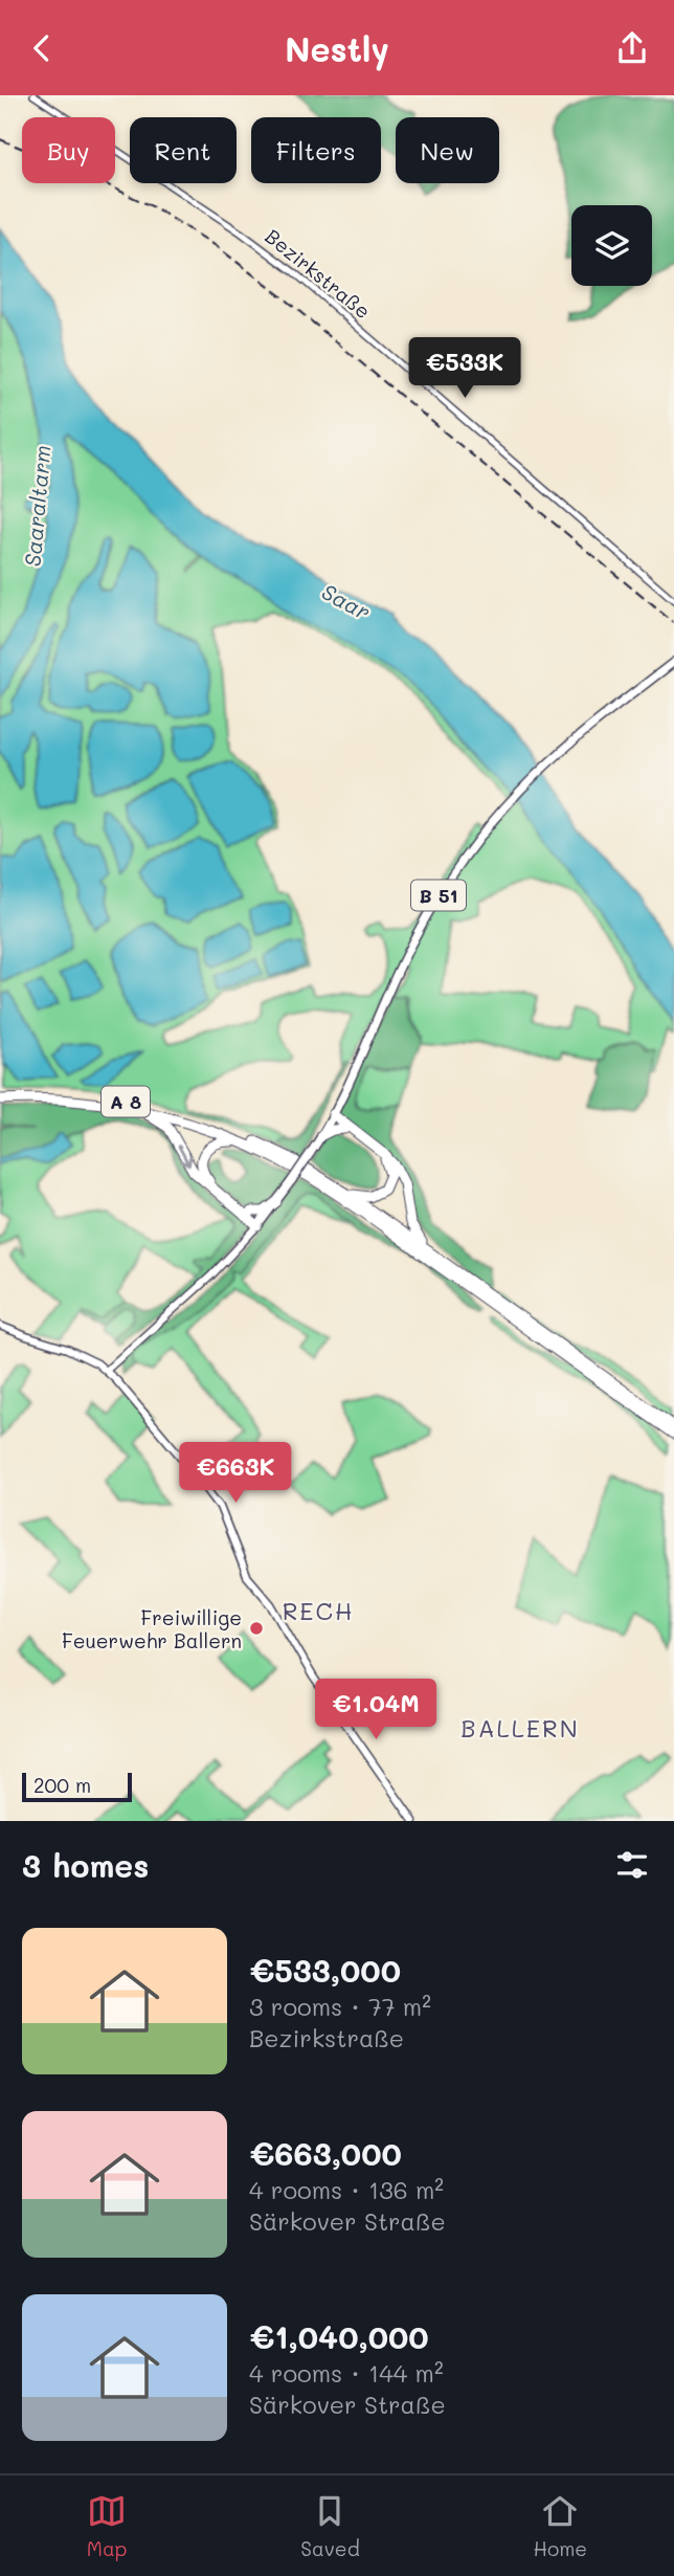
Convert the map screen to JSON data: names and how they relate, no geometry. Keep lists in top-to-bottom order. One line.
{"streets":{"highway":["A 8"],"main road":["B 51"],"street":["Bezirkstraße"]},"districts":["RECH","BALLERN"],"water":["Saaraltarm","Saar"],"places":["Freiwillige Feuerwehr Ballern"],"scale_bar":"200 m","page":{"header":"Nestly","chip":["Buy","Rent","Filters","New"],"price":["€533K","€663K","€1.04M"],"scale":"200 m","heading":"3 homes","list":[{"name":"€533,000","note":"3 rooms · 77 m² · Bezirkstraße"},{"name":"€663,000","note":"4 rooms · 136 m² · Särkover Straße"},{"name":"€1,040,000","note":"4 rooms · 144 m² · Särkover Straße"}],"tabs":["Map","Saved","Home"]}}
